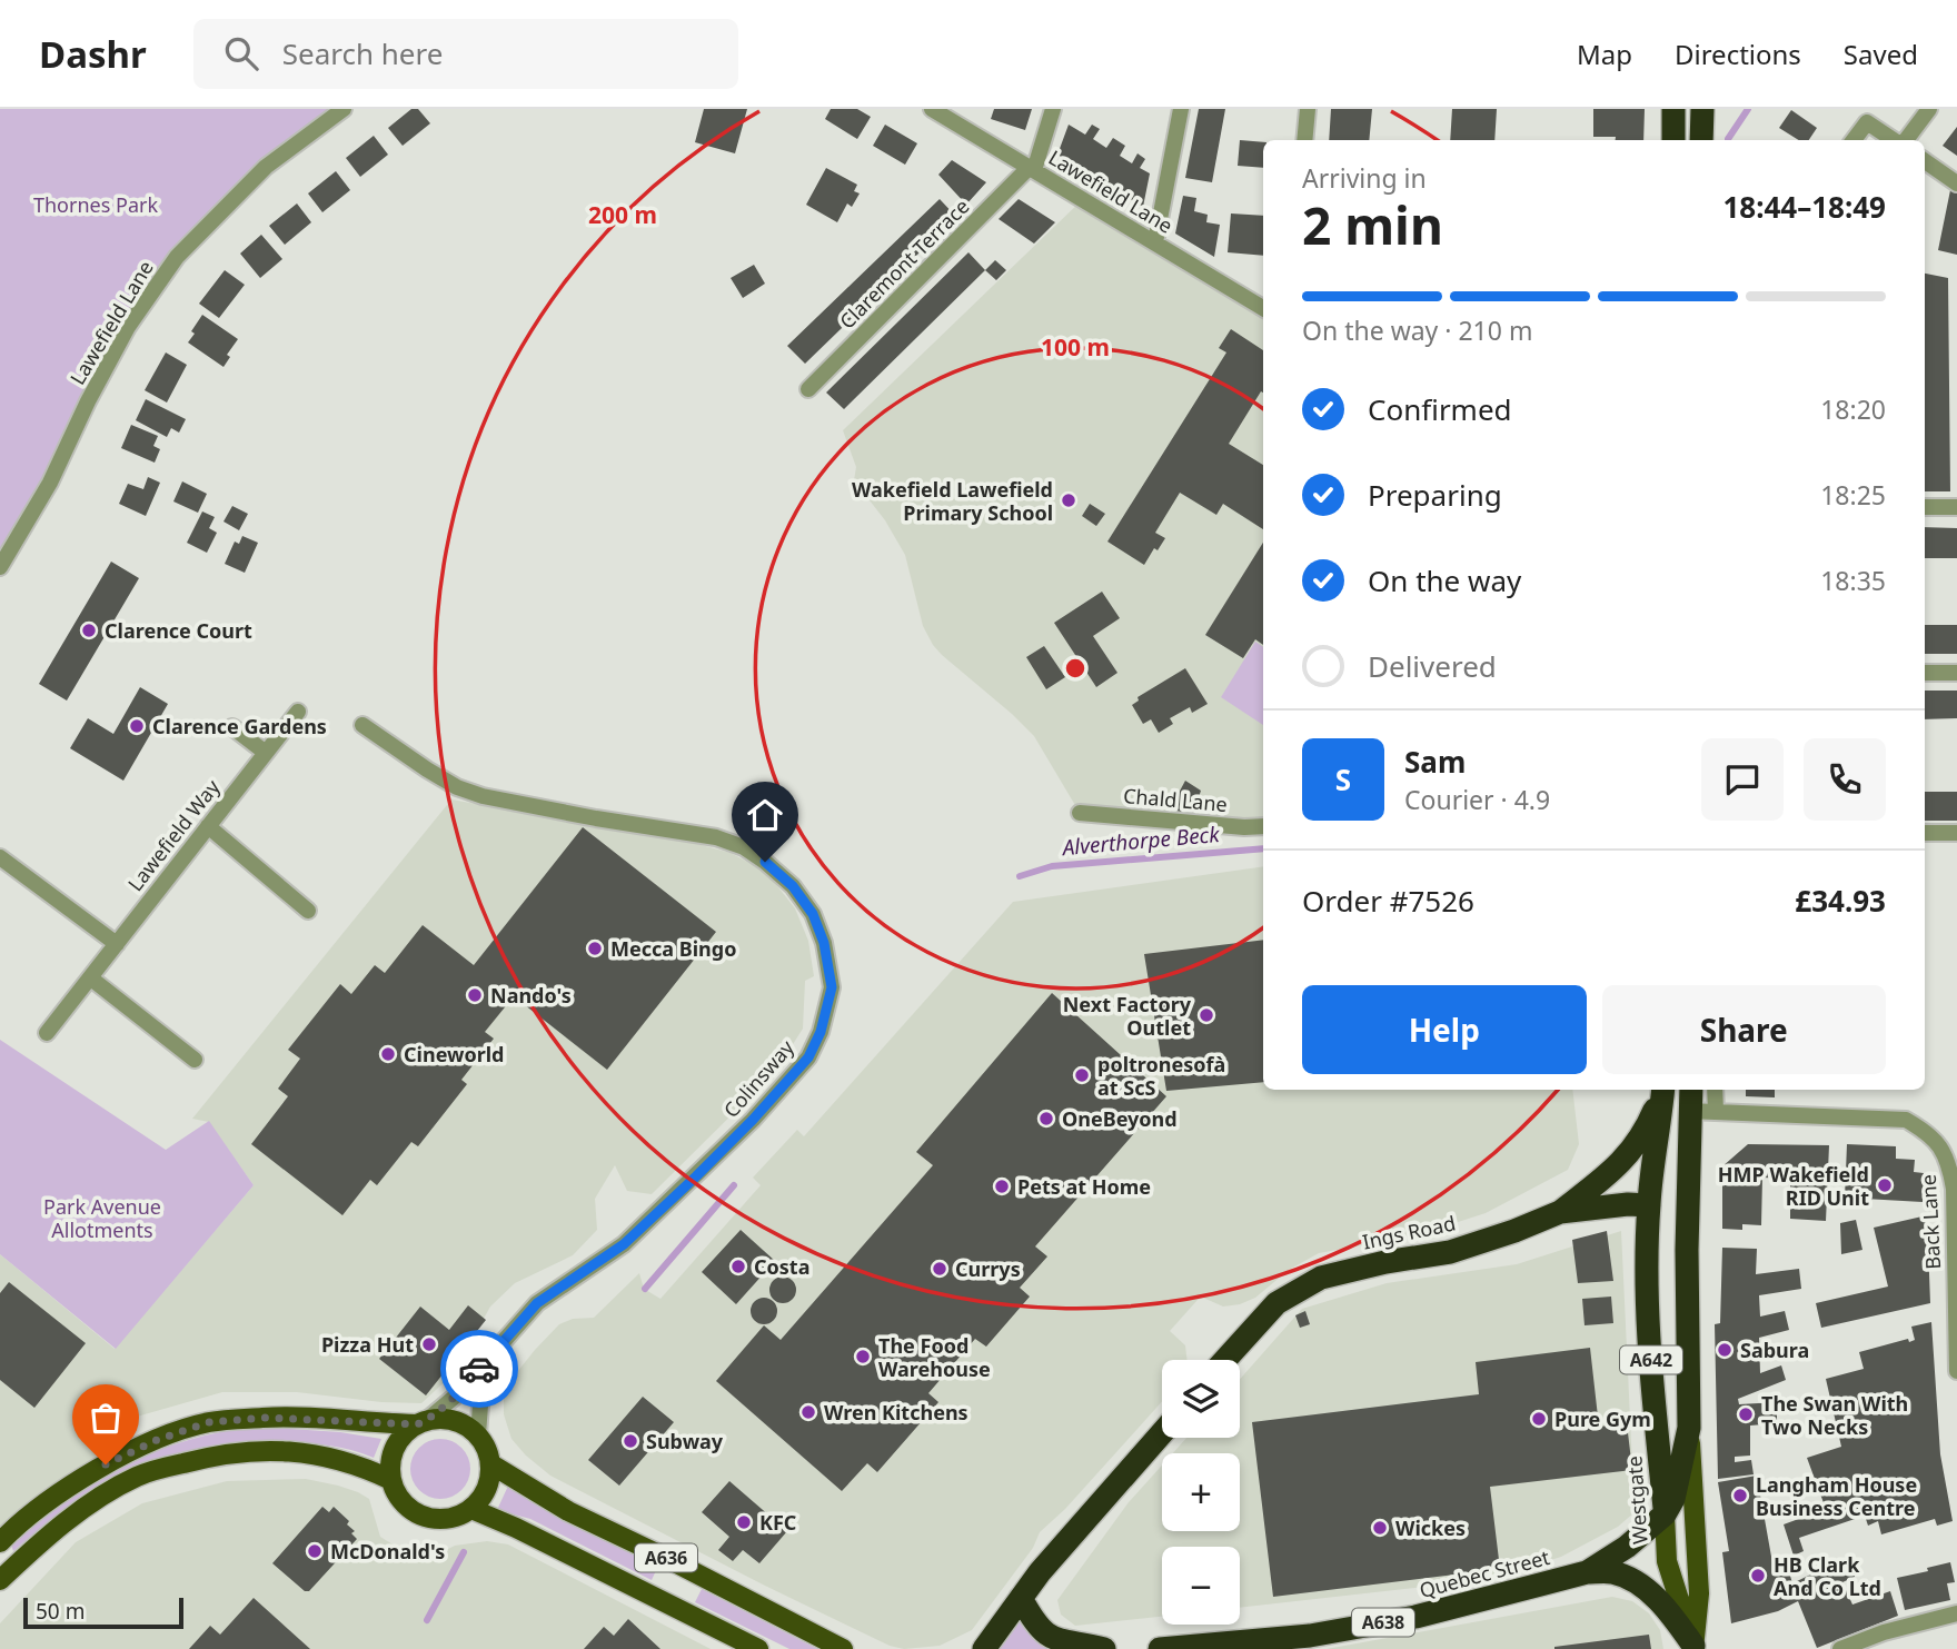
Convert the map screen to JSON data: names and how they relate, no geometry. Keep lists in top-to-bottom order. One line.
{"streets":{"highway":["Ings Road","A642","Westgate","Quebec Street","A638"],"main road":["A636"],"street":["Lawefield Lane","Claremont Terrace","Chald Lane","Lawefield Way","Colinsway","Back Lane"]},"crossings":[["Lawefield Lane","Claremont Terrace"],["Colinsway","A636"],["Back Lane","A638"],["Ings Road","Westgate"],["Westgate","Quebec Street"],["Westgate","A638"],["Quebec Street","A638"]],"water":["Alverthorpe Beck"],"parks":["Thornes Park","Park Avenue Allotments"],"places":["Wakefield Lawefield Primary School","Clarence Court","Clarence Gardens","Mecca Bingo","Nando's","Next Factory Outlet","Cineworld","poltronesofà at ScS","OneBeyond","HMP Wakefield RID Unit","Pets at Home","Costa","Currys","Pizza Hut","Sabura","The Food Warehouse","Wren Kitchens","The Swan With Two Necks","Pure Gym","Subway","Langham House Business Centre","KFC","Wickes","McDonald's","HB Clark And Co Ltd"],"scale_bar":"50 m","page":{"header":"Dashr","search":"Search here","nav":["Map","Directions","Saved"],"heading":["2 min","Arriving in","18:44–18:49"],"panel":["Sam","Courier · 4.9","Order #7526","£34.93"],"bar":"On the way · 210 m","list":[["Confirmed","18:20"],["Preparing","18:25"],["On the way","18:35"],"Delivered"],"round":"S","buttons":["Help","Share"],"map_buttons":["+","−"],"scale":"50 m"},"rings":["200 m","100 m"]}
